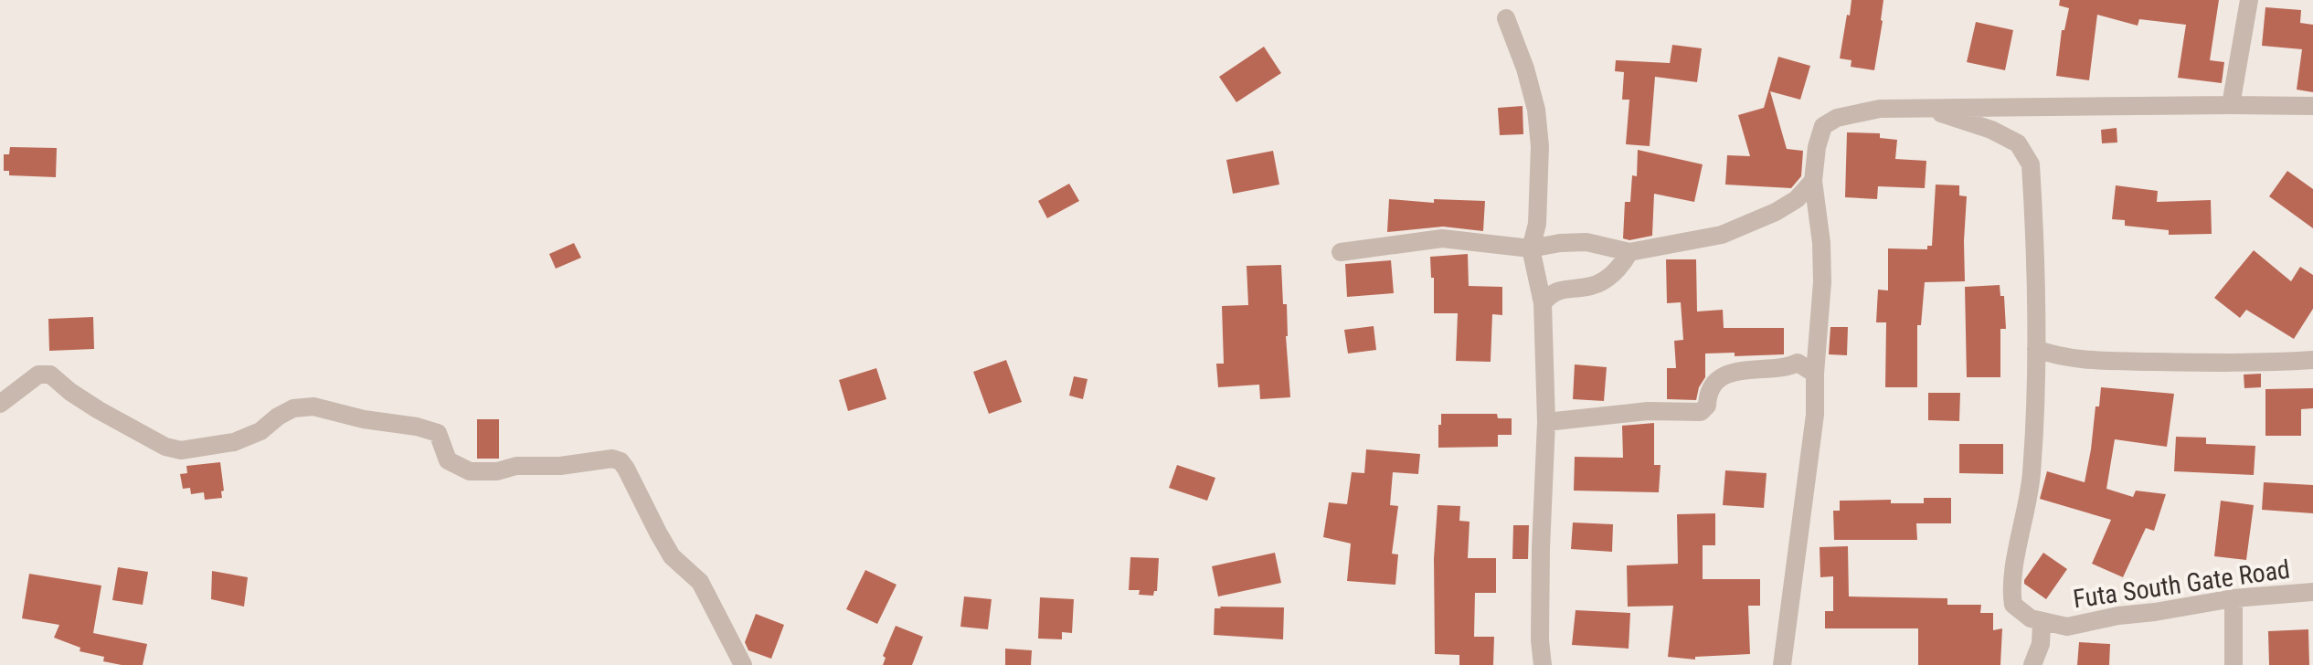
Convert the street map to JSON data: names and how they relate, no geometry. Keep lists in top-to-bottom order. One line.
{"streets":{"street":["Futa South Gate Road"]}}
